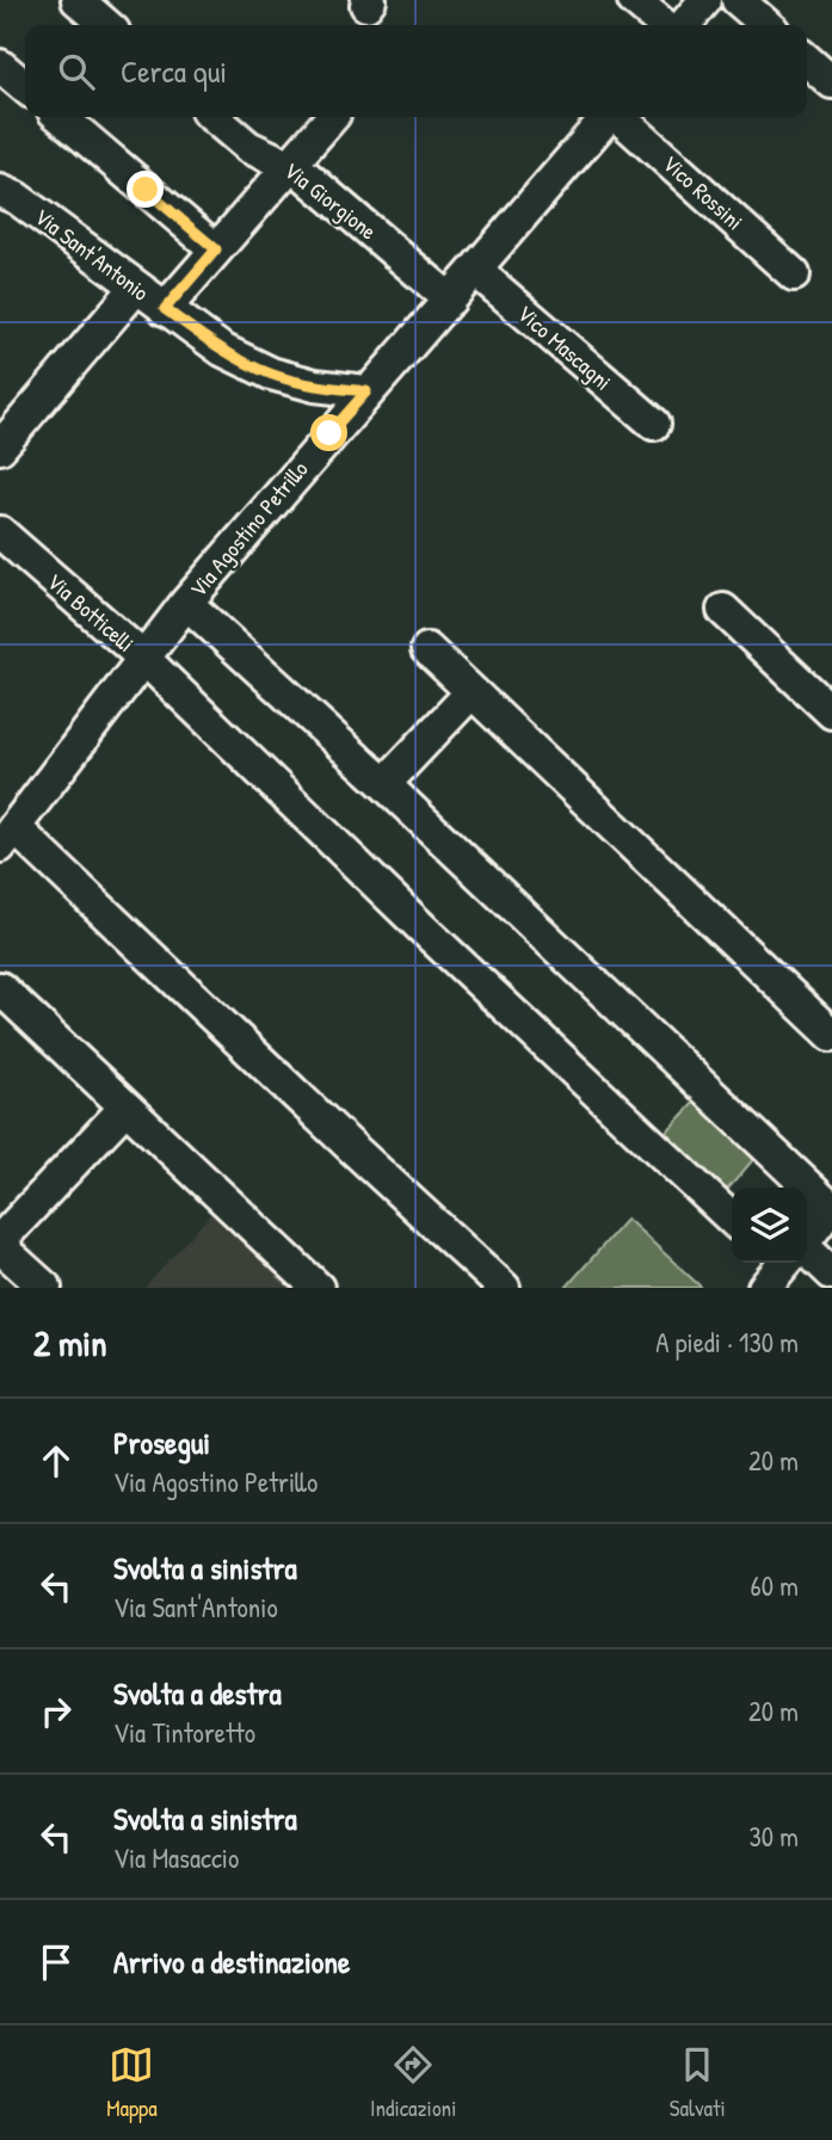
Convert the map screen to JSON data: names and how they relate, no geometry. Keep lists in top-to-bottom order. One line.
{"streets":{"street":["Vico Rossini","Via Giorgione","Via Sant'Antonio","Vico Mascagni","Via Agostino Petrillo","Via Botticelli"]},"crossings":[["Via Giorgione","Via Agostino Petrillo"],["Via Sant'Antonio","Via Agostino Petrillo"],["Vico Mascagni","Via Agostino Petrillo"],["Via Agostino Petrillo","Via Botticelli"]],"page":{"search":"Cerca qui","heading":["2 min","A piedi · 130 m"],"list":[["Prosegui","Via Agostino Petrillo","20 m"],["Svolta a sinistra","Via Sant'Antonio","60 m"],["Svolta a destra","Via Tintoretto","20 m"],["Svolta a sinistra","Via Masaccio","30 m"],"Arrivo a destinazione"],"nav":["Mappa","Indicazioni","Salvati"]}}
